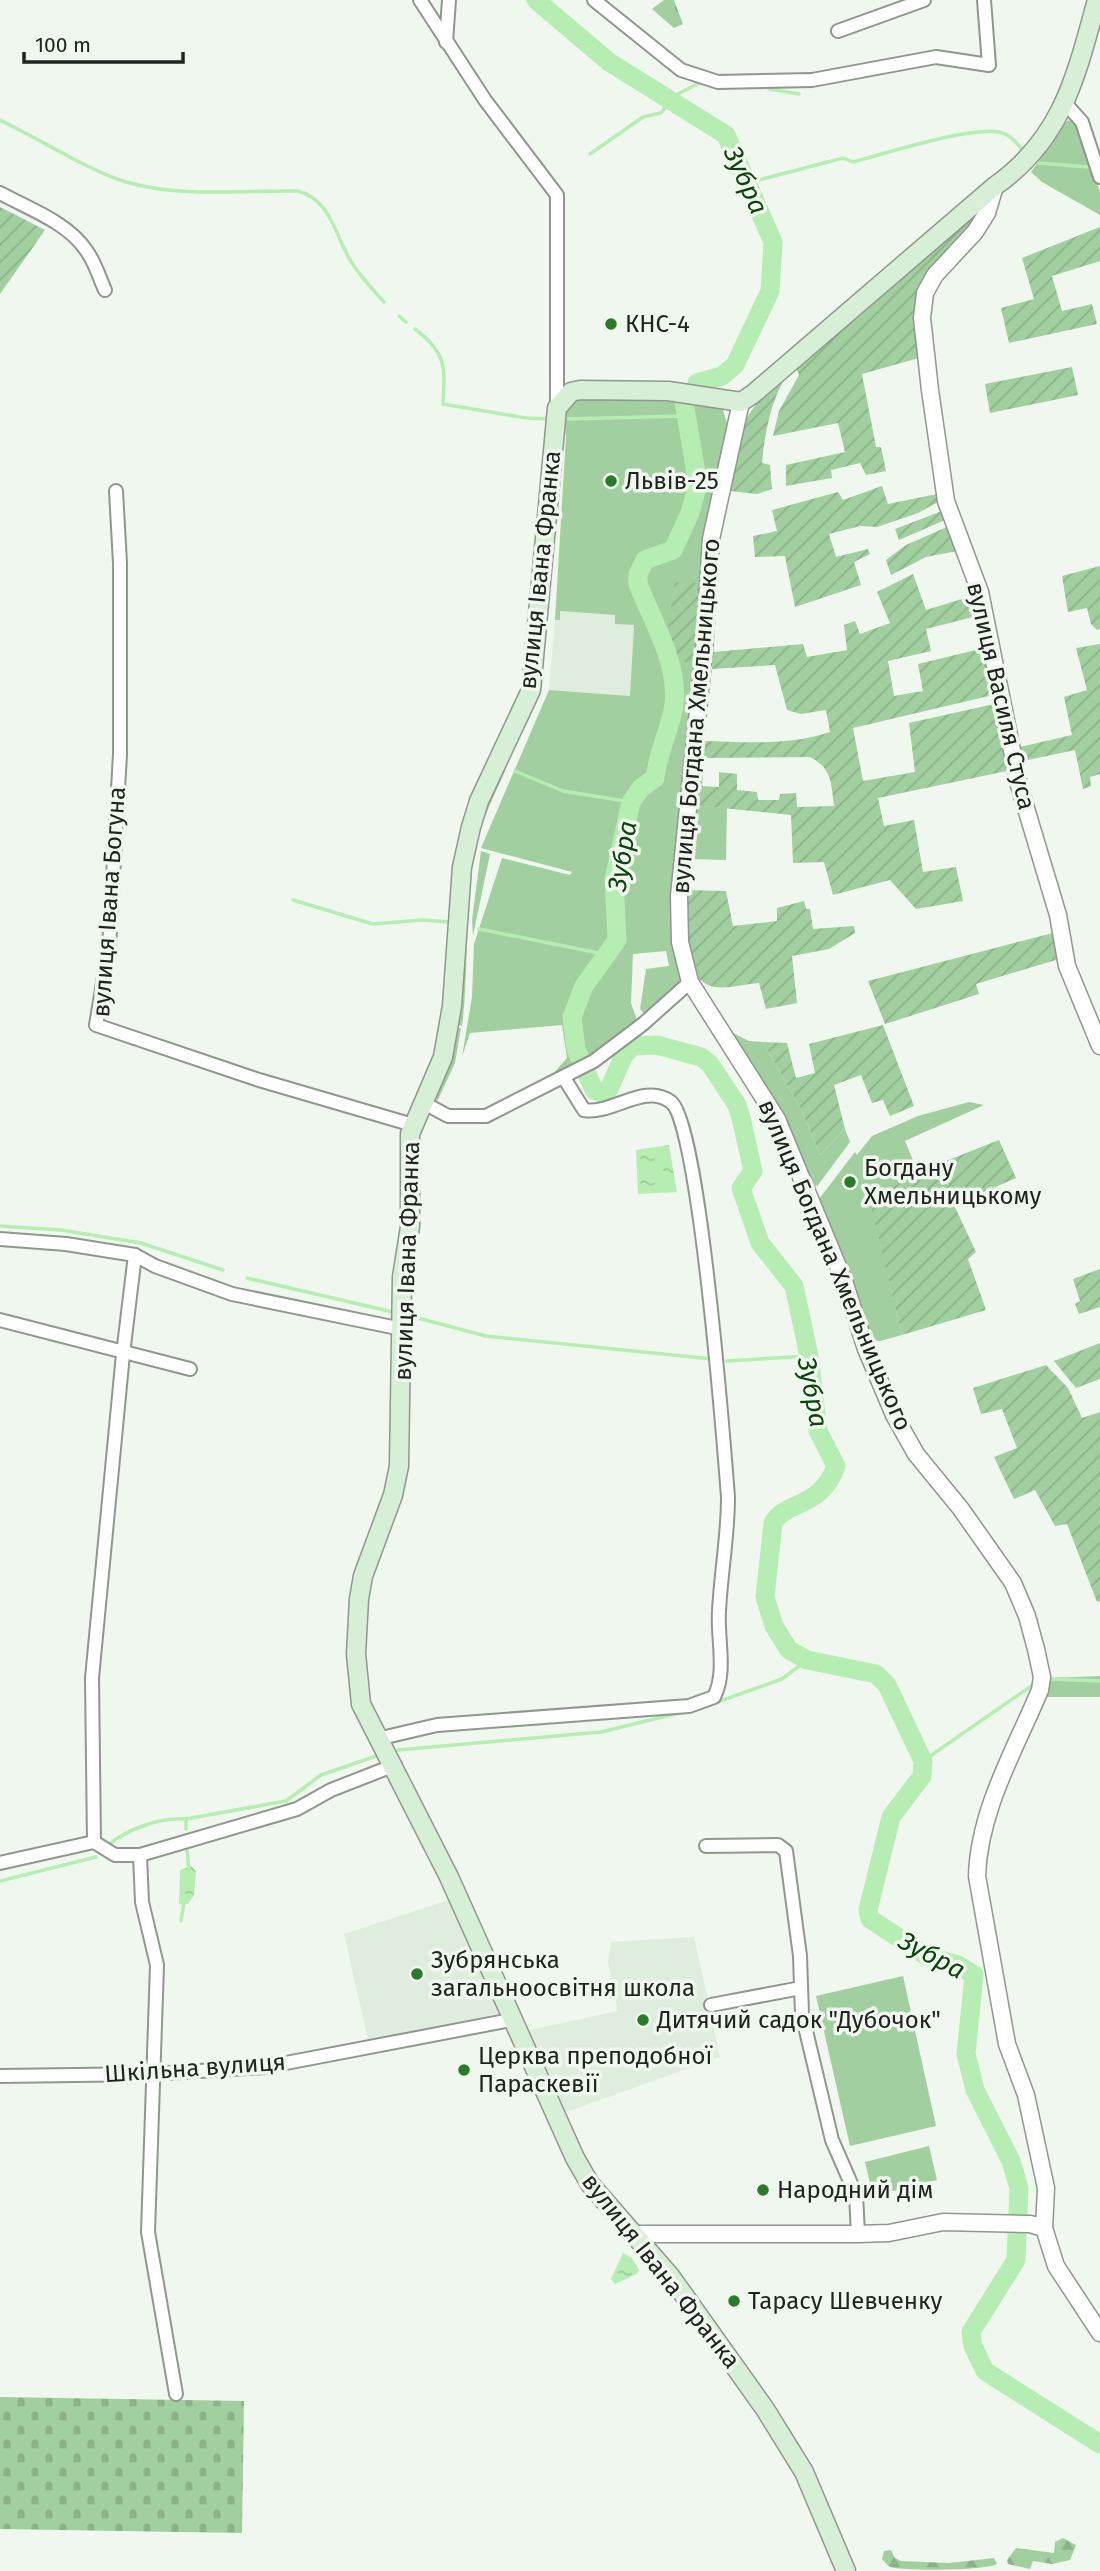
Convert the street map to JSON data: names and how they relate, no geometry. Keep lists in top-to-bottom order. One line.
{"streets":{"main road":["вулиця Івана Франка"],"street":["вулиця Василя Стуса","вулиця Богдана Хмельницького","вулиця Івана Богуна","Шкільна вулиця"]},"crossings":[["вулиця Івана Франка","вулиця Івана Богуна"],["вулиця Івана Франка","Шкільна вулиця"]],"water":["Зубра"],"places":["КНС-4","Львів-25","Богдану Хмельницькому","Зубрянська загальноосвітня школа","Дитячий садок \"Дубочок\"","Церква преподобної Параскевії","Народний дім","Тарасу Шевченку"],"scale_bar":"100 m"}
